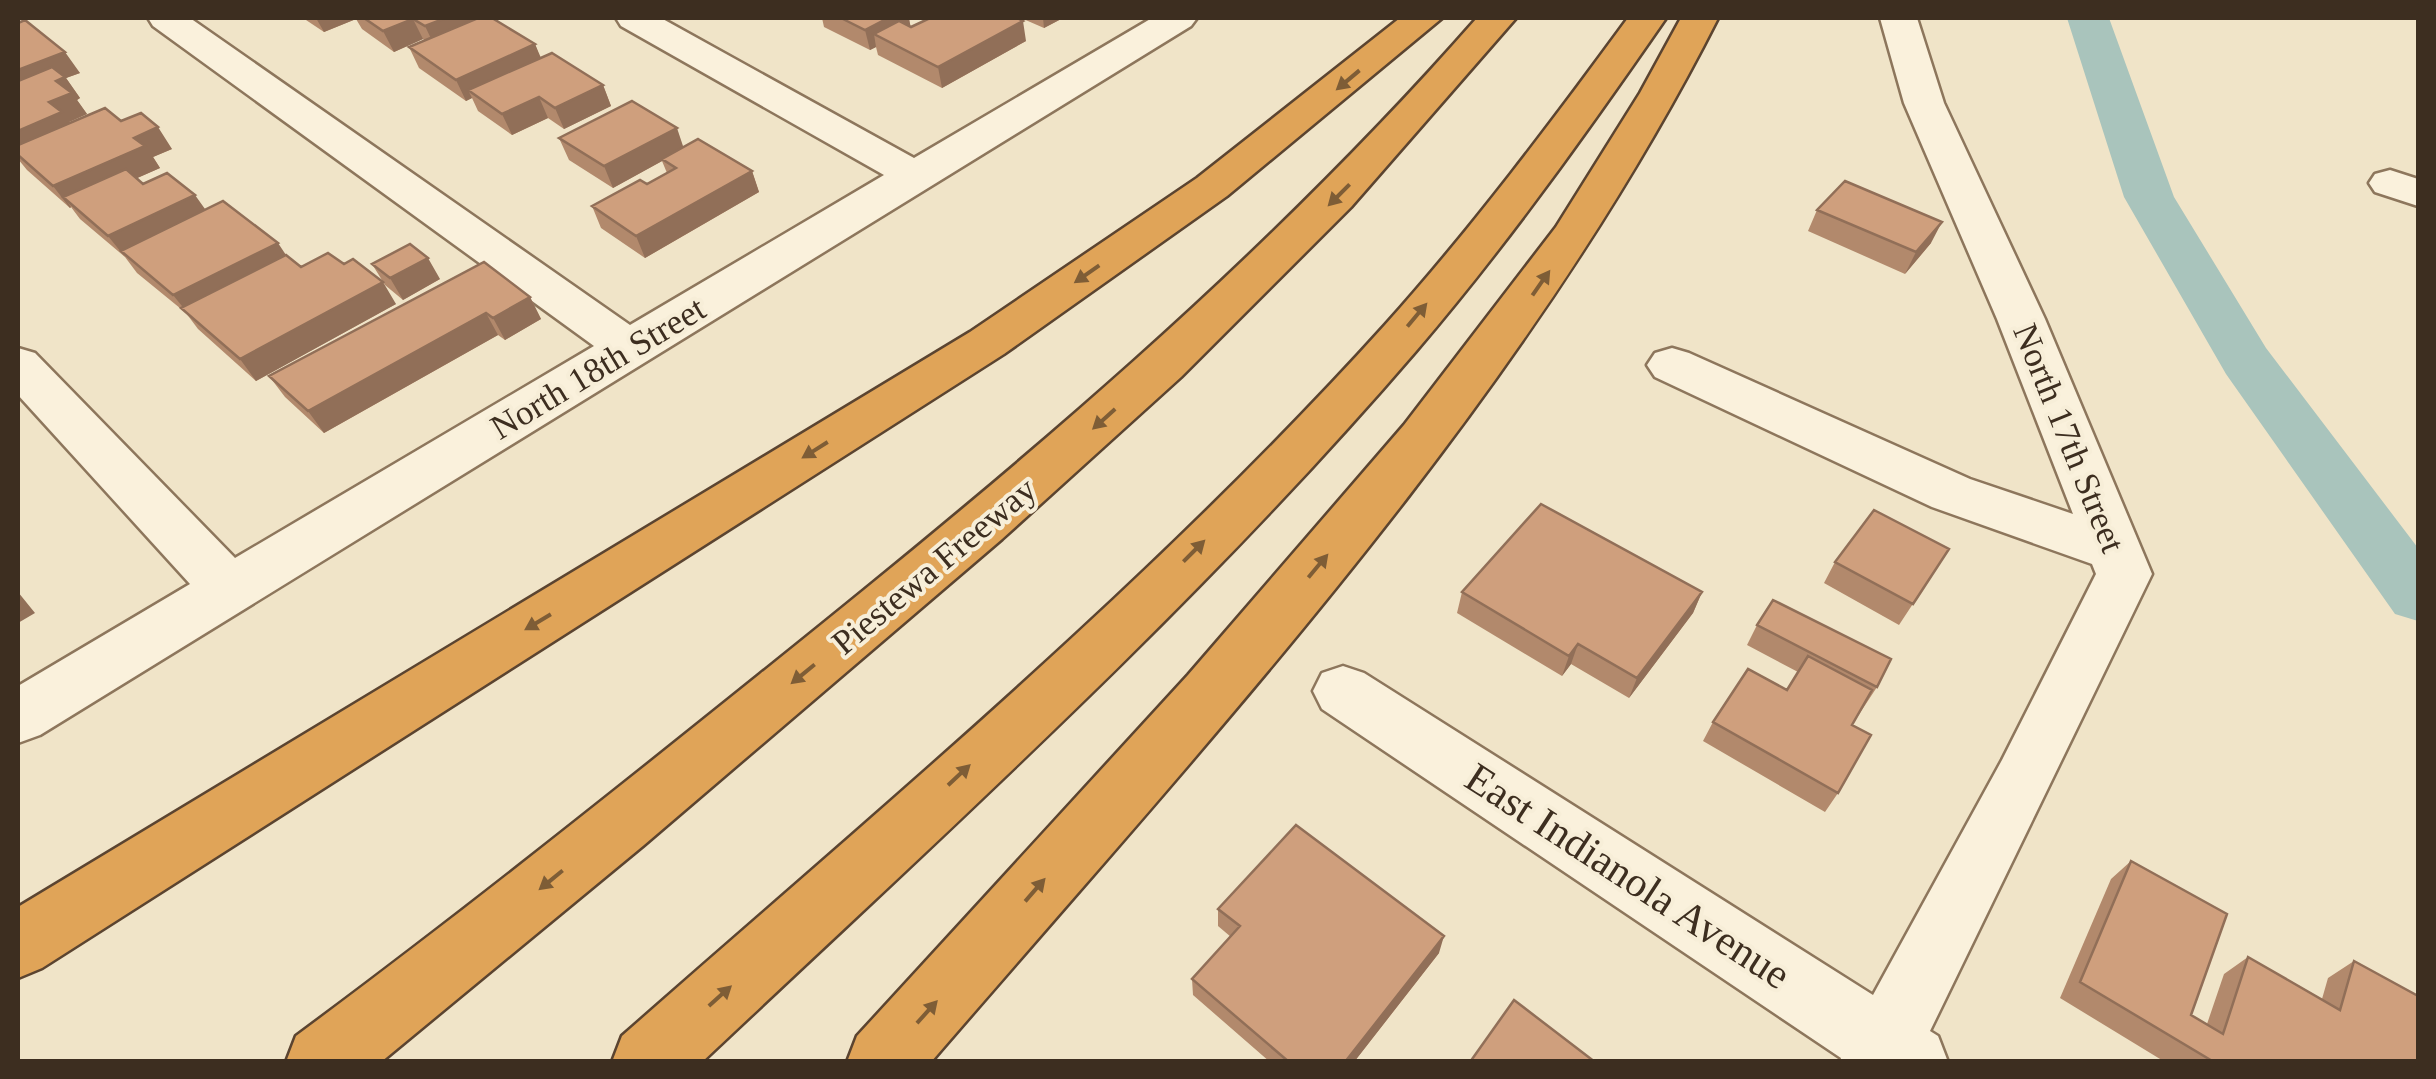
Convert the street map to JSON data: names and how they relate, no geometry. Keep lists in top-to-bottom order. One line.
{"streets":{"highway":["Piestewa Freeway"],"street":["North 18th Street","North 17th Street","East Indianola Avenue"]},"crossings":[["North 17th Street","East Indianola Avenue"]]}
